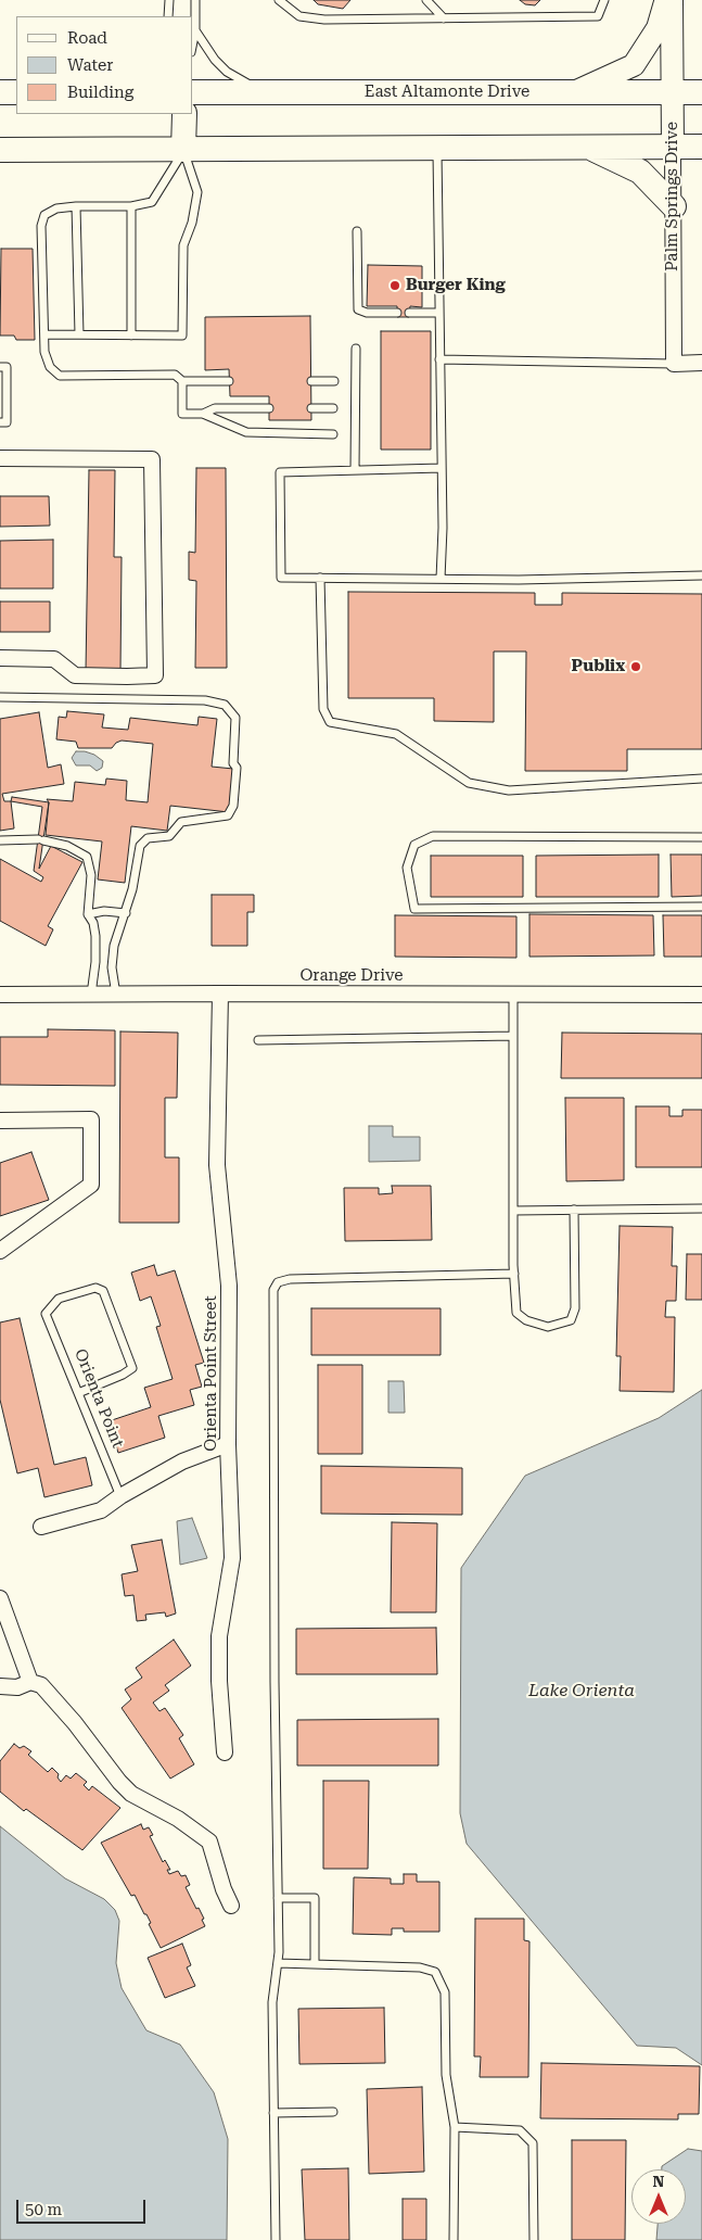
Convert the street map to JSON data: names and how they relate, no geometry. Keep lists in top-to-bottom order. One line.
{"streets":{"main road":["East Altamonte Drive","Palm Springs Drive"],"street":["Orange Drive","Orienta Point Street"],"lane":["Orienta Point"]},"crossings":[["East Altamonte Drive","Palm Springs Drive"],["Orange Drive","Orienta Point Street"]],"water":["Lake Orienta"],"places":["Burger King","Publix"],"legend":["Road","Water","Building"],"scale_bar":"50 m","north":"top"}
